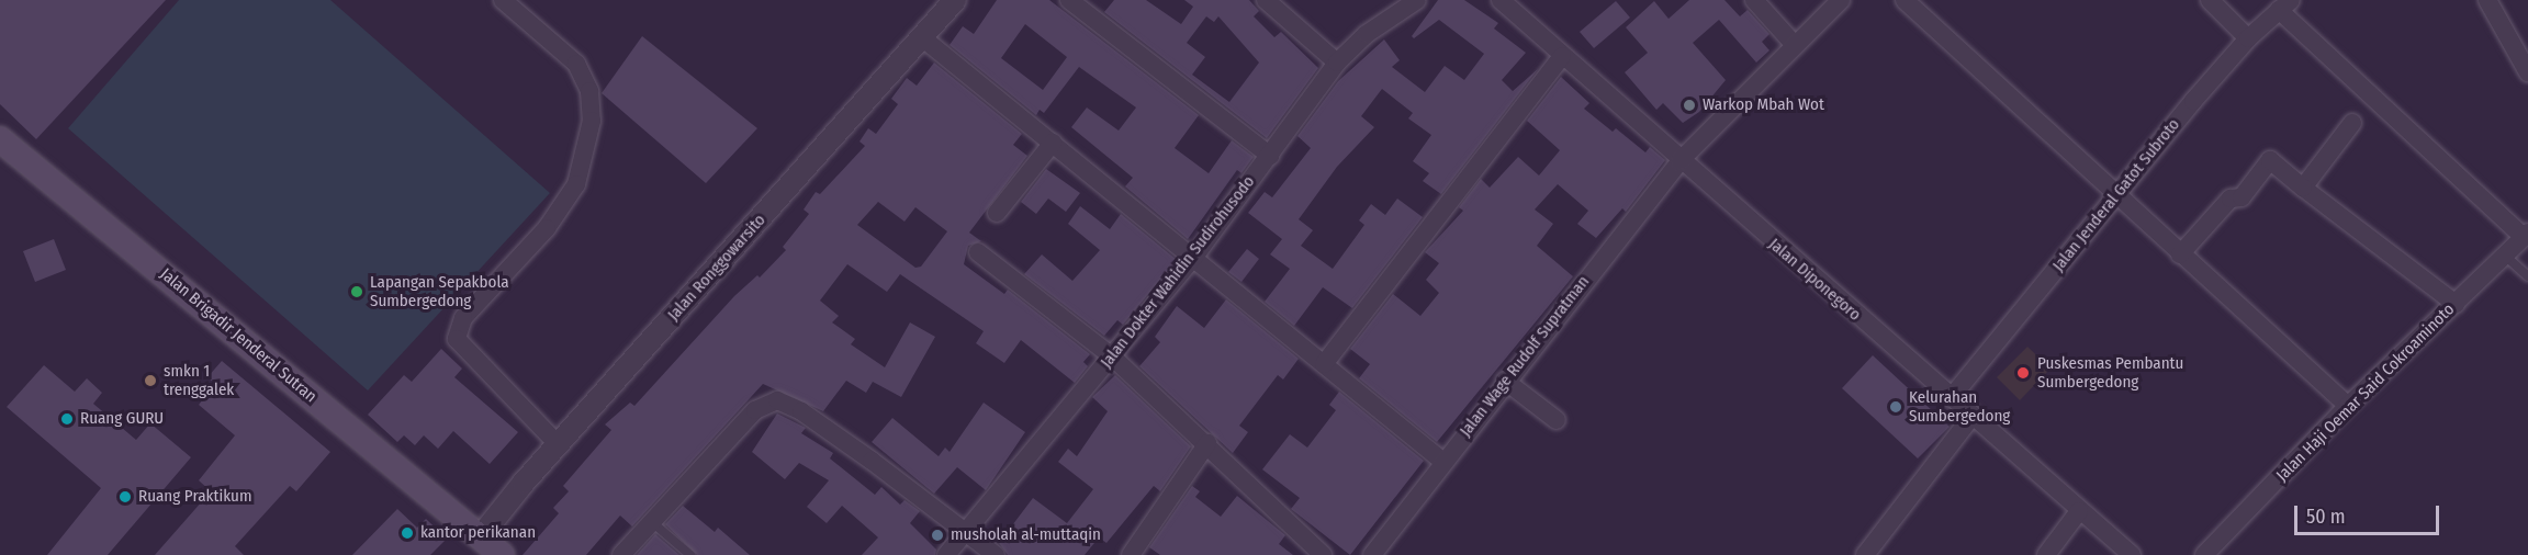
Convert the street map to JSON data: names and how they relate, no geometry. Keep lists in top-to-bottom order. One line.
{"streets":{"main road":["Jalan Brigadir Jenderal Sutran"],"street":["Jalan Jenderal Gatot Subroto","Jalan Ronggowarsito","Jalan Dokter Wahidin Sudirohusodo","Jalan Diponegoro","Jalan Wage Rudolf Supratman","Jalan Haji Oemar Said Cokroaminoto"]},"crossings":[["Jalan Jenderal Gatot Subroto","Jalan Diponegoro"],["Jalan Ronggowarsito","Jalan Brigadir Jenderal Sutran"],["Jalan Diponegoro","Jalan Wage Rudolf Supratman"]],"places":["Warkop Mbah Wot","Lapangan Sepakbola Sumbergedong","Puskesmas Pembantu Sumbergedong","smkn 1 trenggalek","Kelurahan Sumbergedong","Ruang GURU","Ruang Praktikum","kantor perikanan","musholah al-muttaqin"],"scale_bar":"50 m"}
